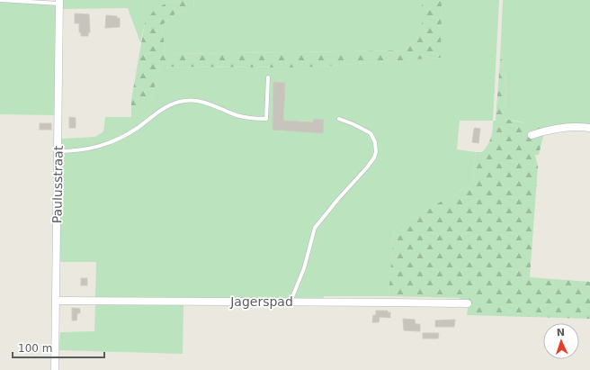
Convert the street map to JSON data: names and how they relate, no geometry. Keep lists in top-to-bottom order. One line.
{"streets":{"street":["Paulusstraat","Jagerspad"]},"crossings":[["Paulusstraat","Jagerspad"]],"scale_bar":"100 m","north":"top"}
